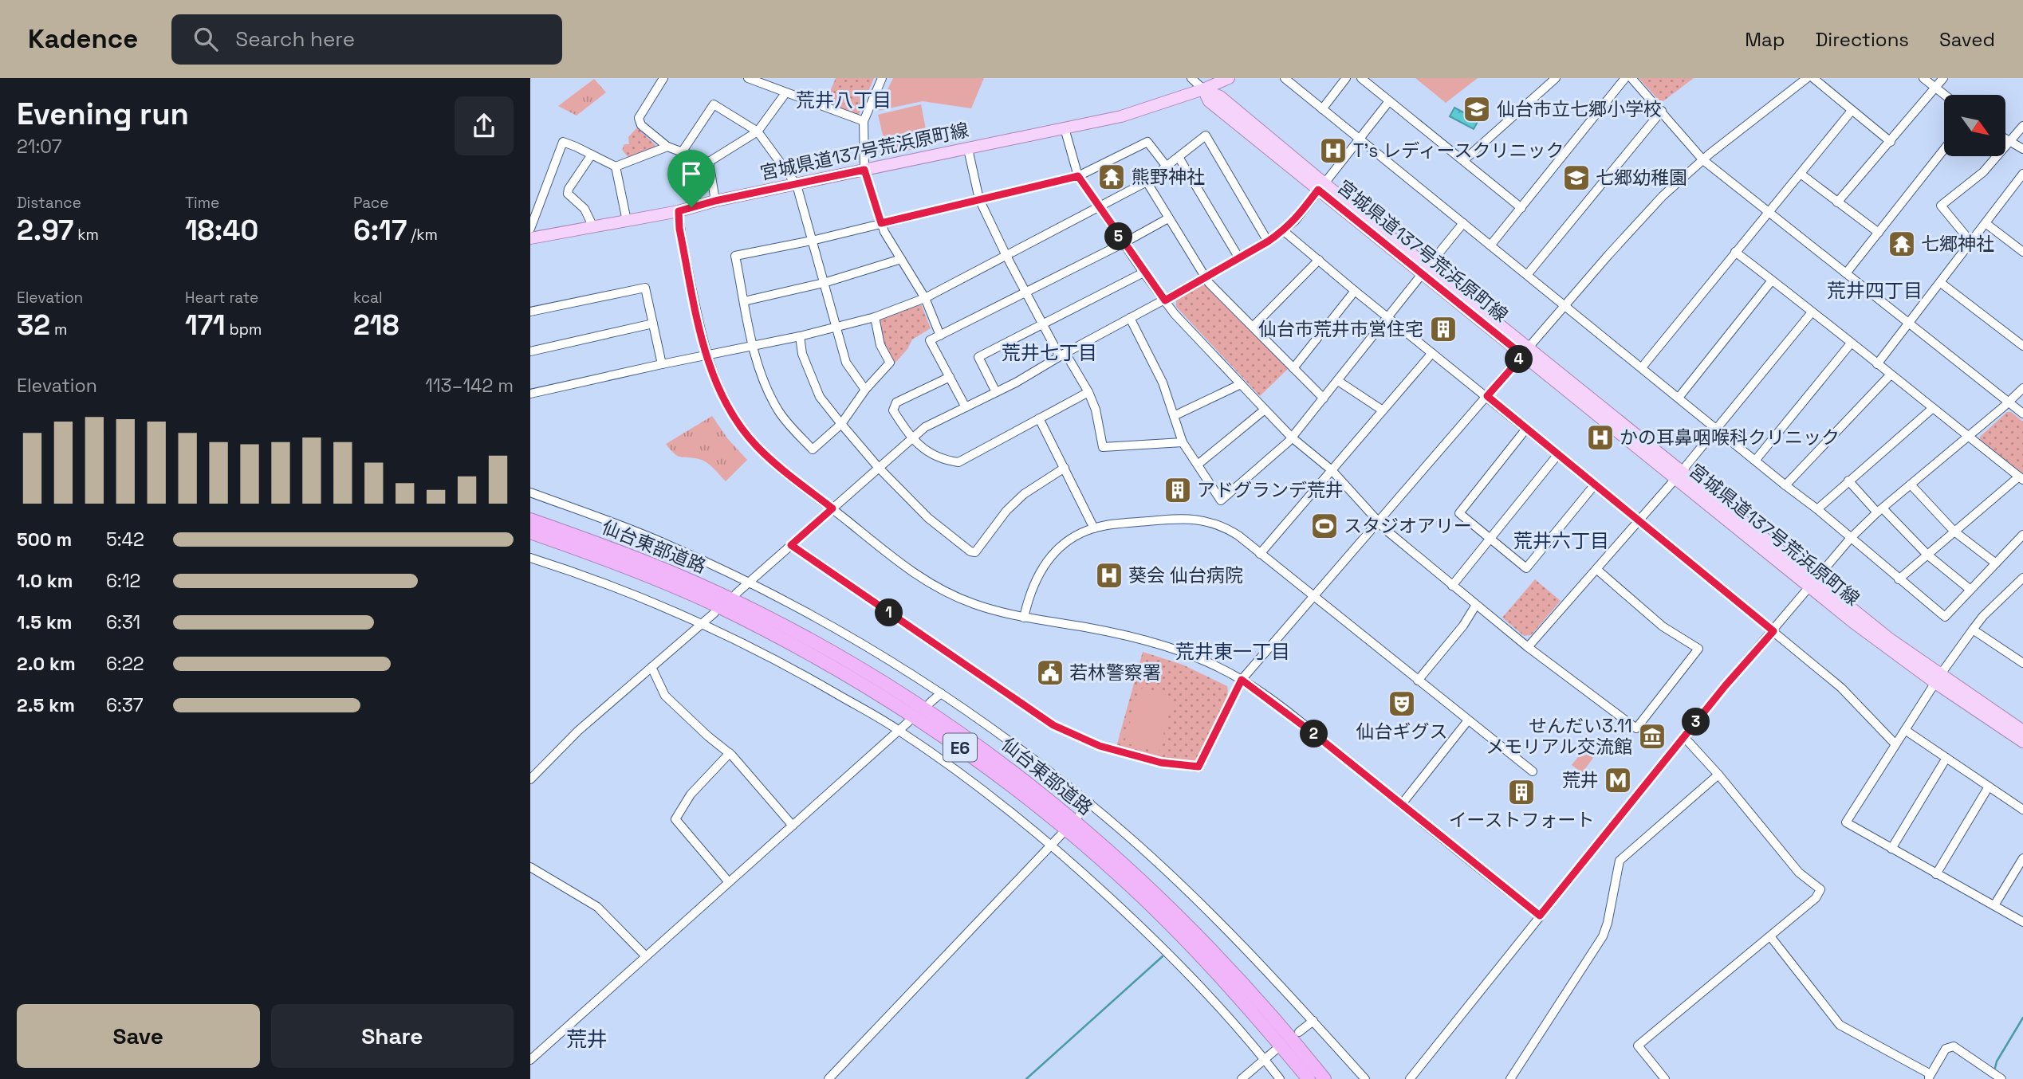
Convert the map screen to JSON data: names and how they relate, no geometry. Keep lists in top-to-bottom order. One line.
{"streets":{"highway":["仙台東部道路","E6"],"main road":["宮城県道137号荒浜原町線"]},"districts":["荒井八丁目","荒井四丁目","荒井七丁目","荒井六丁目","荒井東一丁目","荒井"],"places":{"school or university":["仙台市立七郷小学校","七郷幼稚園"],"hospital":["T's レディースクリニック","かの耳鼻咽喉科クリニック","葵会 仙台病院"],"temple":["熊野神社","七郷神社"],"building":["仙台市荒井市営住宅","アドグランデ荒井","イーストフォート"],"sports":["スタジオアリー"],"public building":["若林警察署"],"theatre":["仙台ギグス"],"museum":["せんだい3.11 メモリアル交流館"],"metro station":["荒井"]},"north":"bottom right","page":{"header":"Kadence","search":"Search here","nav":["Map","Directions","Saved"],"heading":["Evening run","21:07"],"stats":[["Distance","2.97 km"],["Time","18:40"],["Pace","6:17 /km"],["Elevation","32 m"],["Heart rate","171 bpm"],["kcal","218"]],"pins":["5","4","1","3","2"],"chart":["Elevation","113–142 m"],"list":[{"name":"500 m","note":"5:42"},{"name":"1.0 km","note":"6:12"},{"name":"1.5 km","note":"6:31"},{"name":"2.0 km","note":"6:22"},{"name":"2.5 km","note":"6:37"}],"buttons":["Save","Share"]}}
